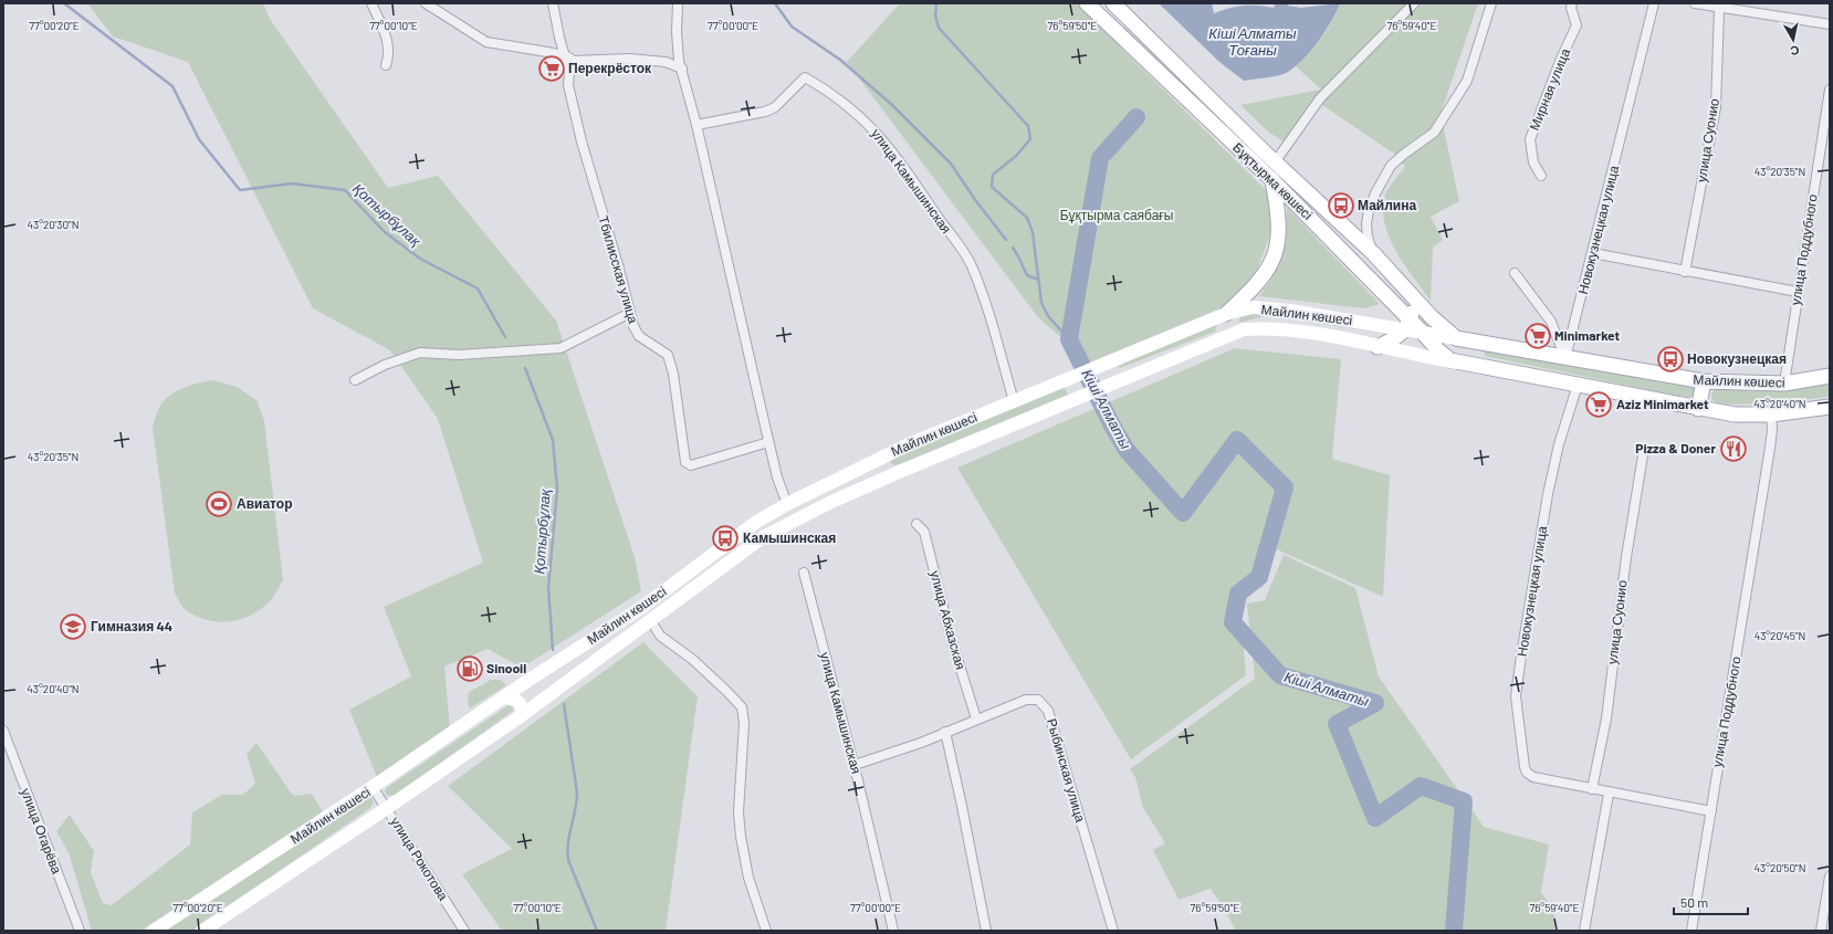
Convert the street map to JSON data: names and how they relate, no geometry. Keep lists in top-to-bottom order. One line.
{"streets":{"main road":["Бұқтырма көшесі","Майлин көшесі"],"street":["Мирная улица","улица Суонио","улица Камышинская","Новокузнецкая улица","улица Поддубного","Тбилисская улица","улица Абхазская","Рыбинская улица","улица Огарёва","улица Рокотова"]},"crossings":[["улица Суонио","Новокузнецкая улица"],["улица Камышинская","Майлин көшесі"],["улица Камышинская","Рыбинская улица"],["Бұқтырма көшесі","Майлин көшесі"],["Новокузнецкая улица","улица Поддубного"],["Новокузнецкая улица","Майлин көшесі"],["улица Поддубного","Майлин көшесі"],["Майлин көшесі","улица Рокотова"],["улица Абхазская","Рыбинская улица"]],"water":["Кіші Алматы Тоғаны","Қотырбұлақ","Кіші Алматы"],"parks":["Бұқтырма саябағы"],"places":{"supermarket":["Перекрёсток","Minimarket","Aziz Minimarket"],"bus stop":["Майлина","Новокузнецкая","Камышинская"],"restaurant":["Pizza & Doner"],"sports":["Авиатор"],"school or university":["Гимназия 44"],"fuel station":["Sinooil"]},"scale_bar":"50 m","north":"bottom","coordinates":["77°00'20\"E","77°00'10\"E","77°00'00\"E","76°59'50\"E","76°59'40\"E","43°20'35\"N","43°20'30\"N","43°20'40\"N","43°20'45\"N","43°20'50\"N"]}
